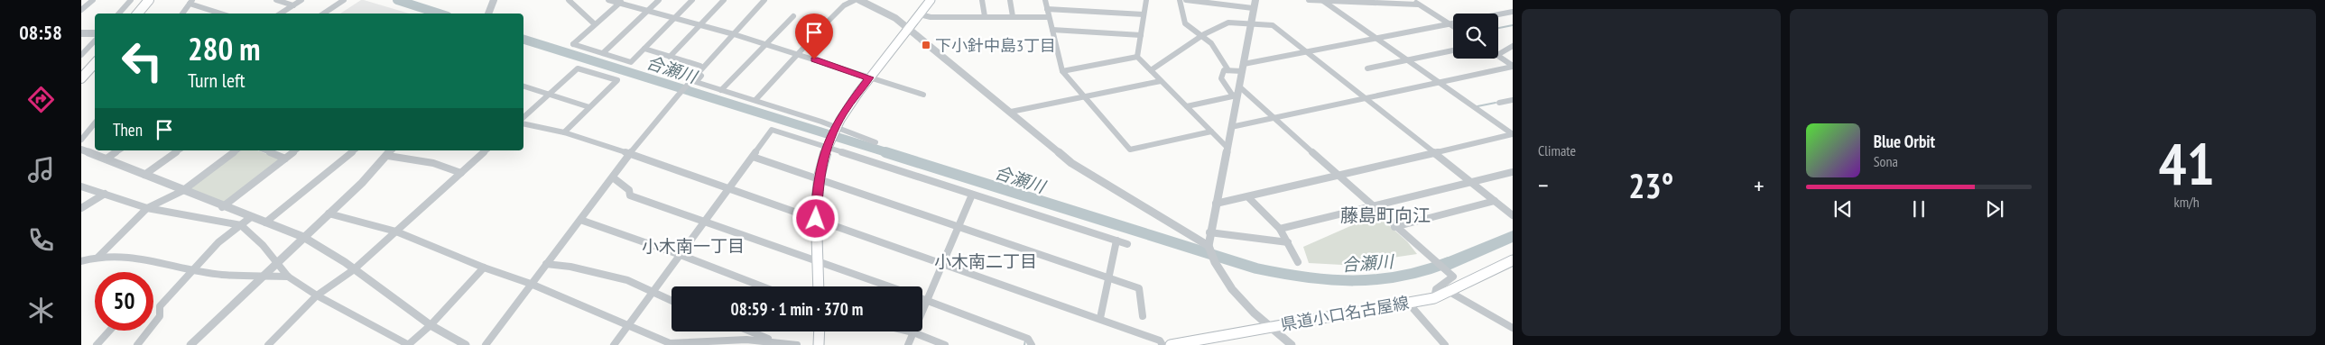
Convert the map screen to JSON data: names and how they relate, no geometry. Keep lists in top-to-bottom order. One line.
{"streets":{"main road":["県道小口名古屋線"]},"districts":["藤島町向江","小木南一丁目","小木南二丁目"],"water":["合瀬川"],"places":{"transit":["下小針中島3丁目"]},"page":{"tabs":"08:58","tile":["Climate",["41","km/h"]],"turn":["280 m","Turn left"],"then":"Then","song":["Blue Orbit","Sona"],"heat":["−","23°","+"],"limit":"50","trip":"08:59 · 1 min · 370 m"}}
